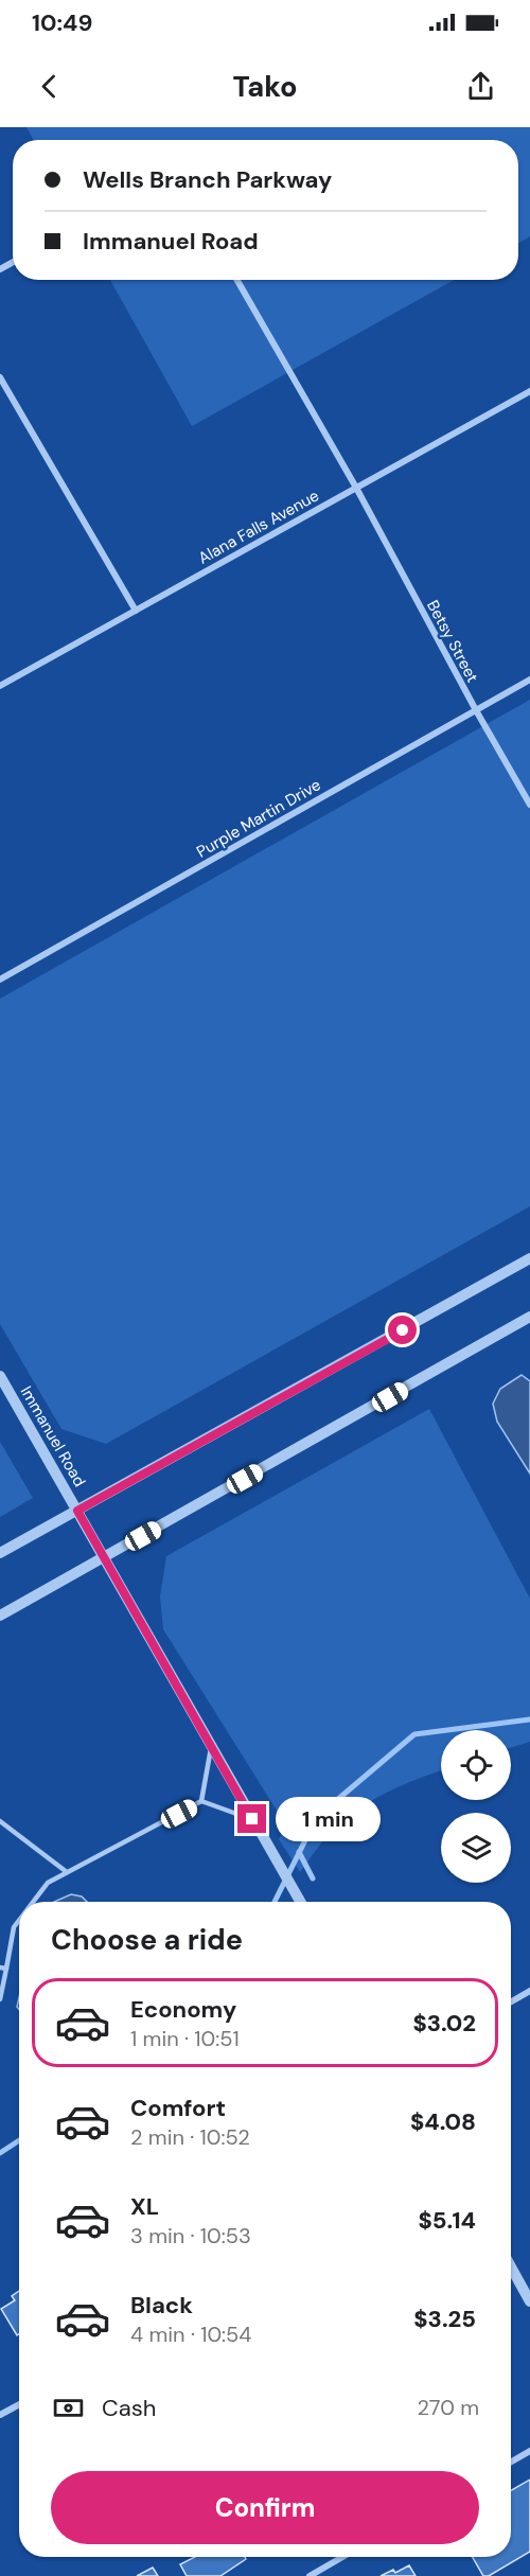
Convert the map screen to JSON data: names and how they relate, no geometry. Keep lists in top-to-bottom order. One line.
{"streets":{"street":["Alana Falls Avenue","Betsy Street","Purple Martin Drive","Immanuel Road"]},"crossings":[["Alana Falls Avenue","Betsy Street"],["Betsy Street","Purple Martin Drive"]],"page":{"status":"10:49","header":"Tako","banner":["Wells Branch Parkway","Immanuel Road"],"bubble":"1 min","heading":"Choose a ride","list":[{"name":"Economy","note":"1 min · 10:51","value":"$3.02"},{"name":"Comfort","note":"2 min · 10:52","value":"$4.08"},{"name":"XL","note":"3 min · 10:53","value":"$5.14"},{"name":"Black","note":"4 min · 10:54","value":"$3.25"}],"pay":["Cash","270 m"],"buttons":"Confirm"}}
